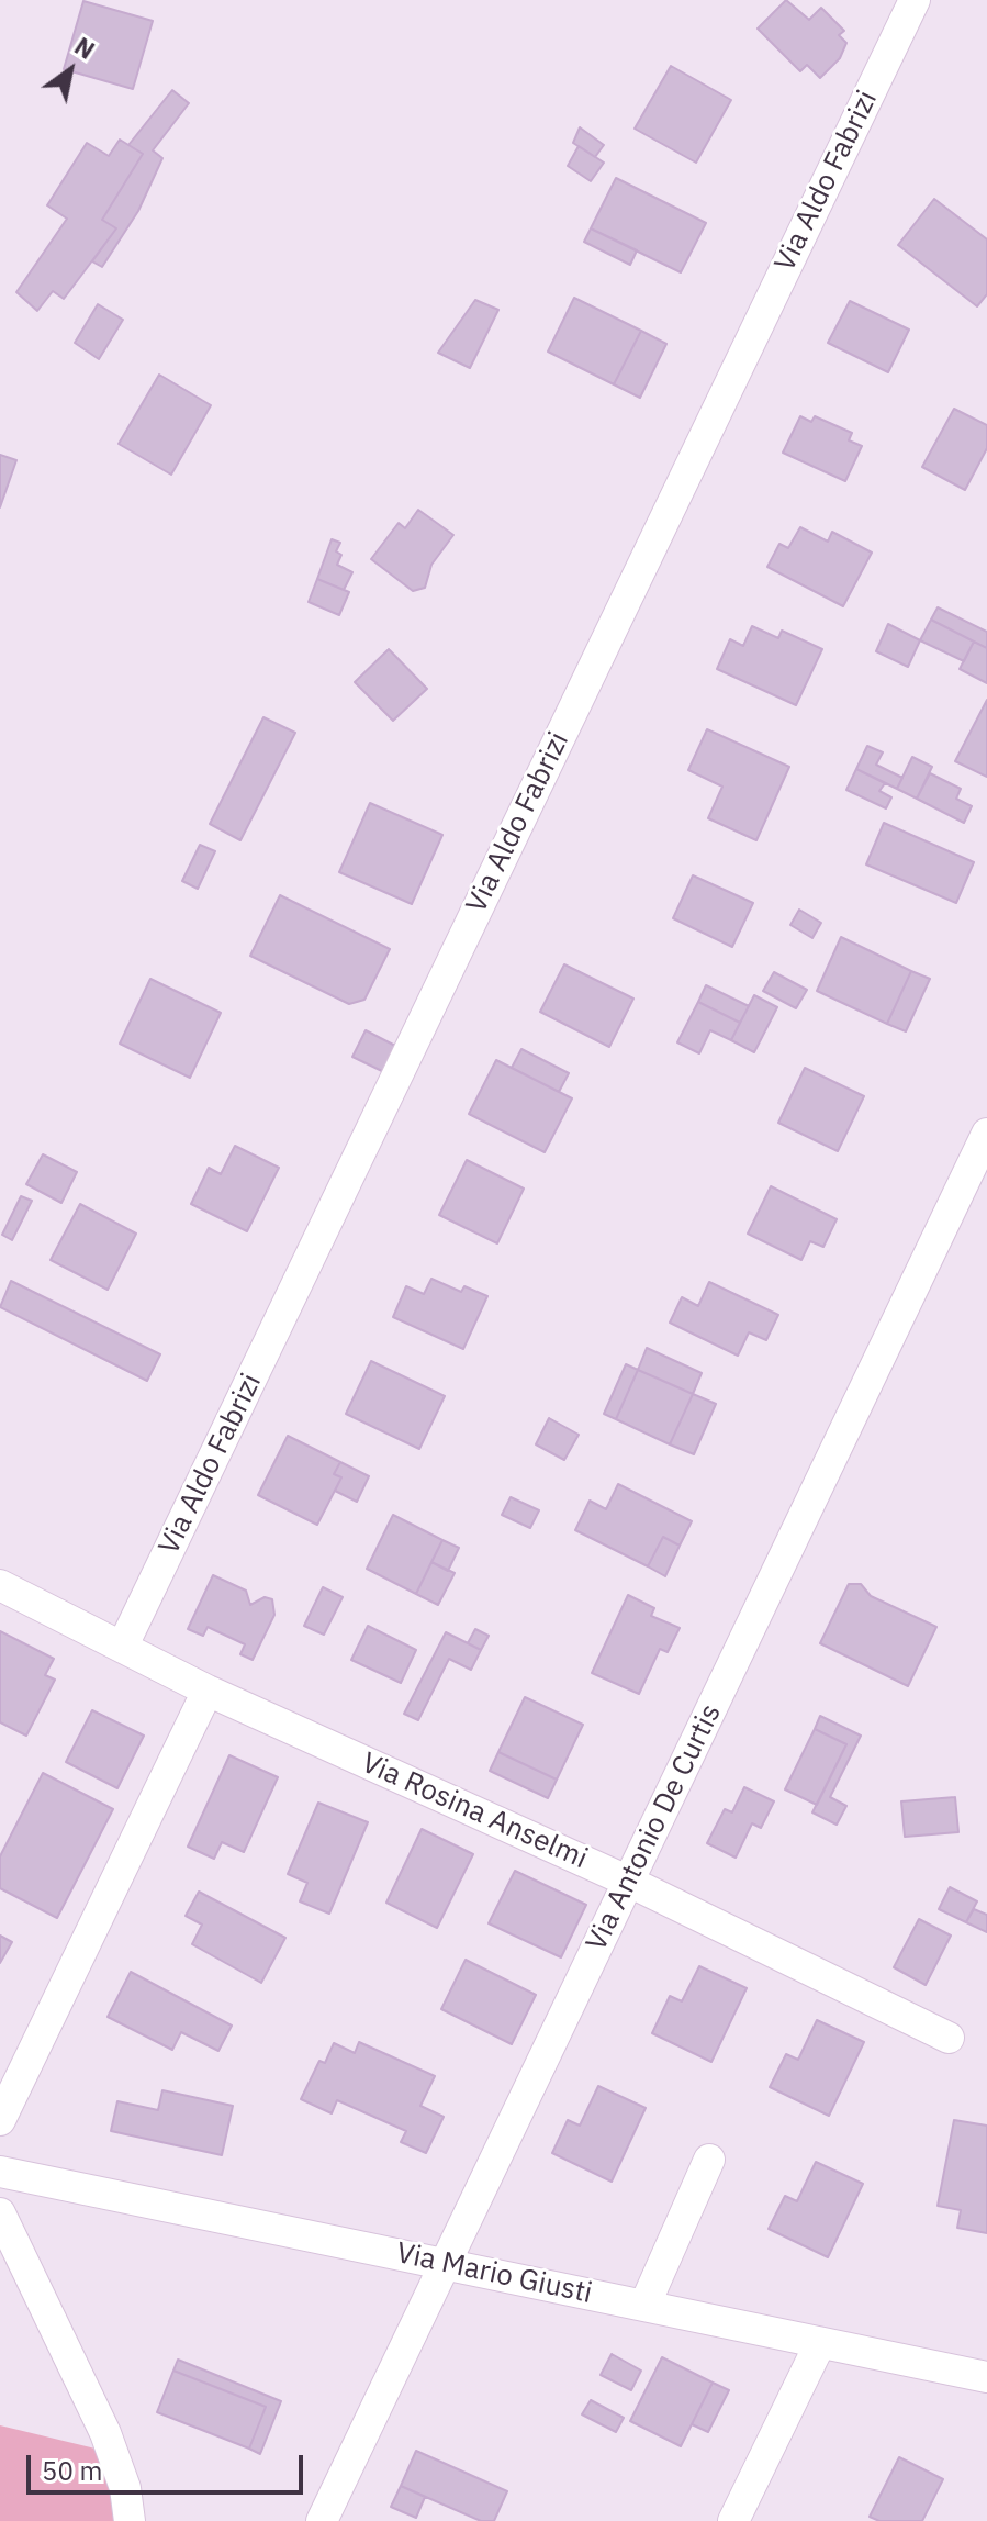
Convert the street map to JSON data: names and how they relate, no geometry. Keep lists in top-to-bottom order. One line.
{"streets":{"street":["Via Aldo Fabrizi","Via Rosina Anselmi","Via Antonio De Curtis","Via Mario Giusti"]},"crossings":[["Via Aldo Fabrizi","Via Rosina Anselmi"],["Via Rosina Anselmi","Via Antonio De Curtis"],["Via Antonio De Curtis","Via Mario Giusti"]],"scale_bar":"50 m","north":"top right"}
